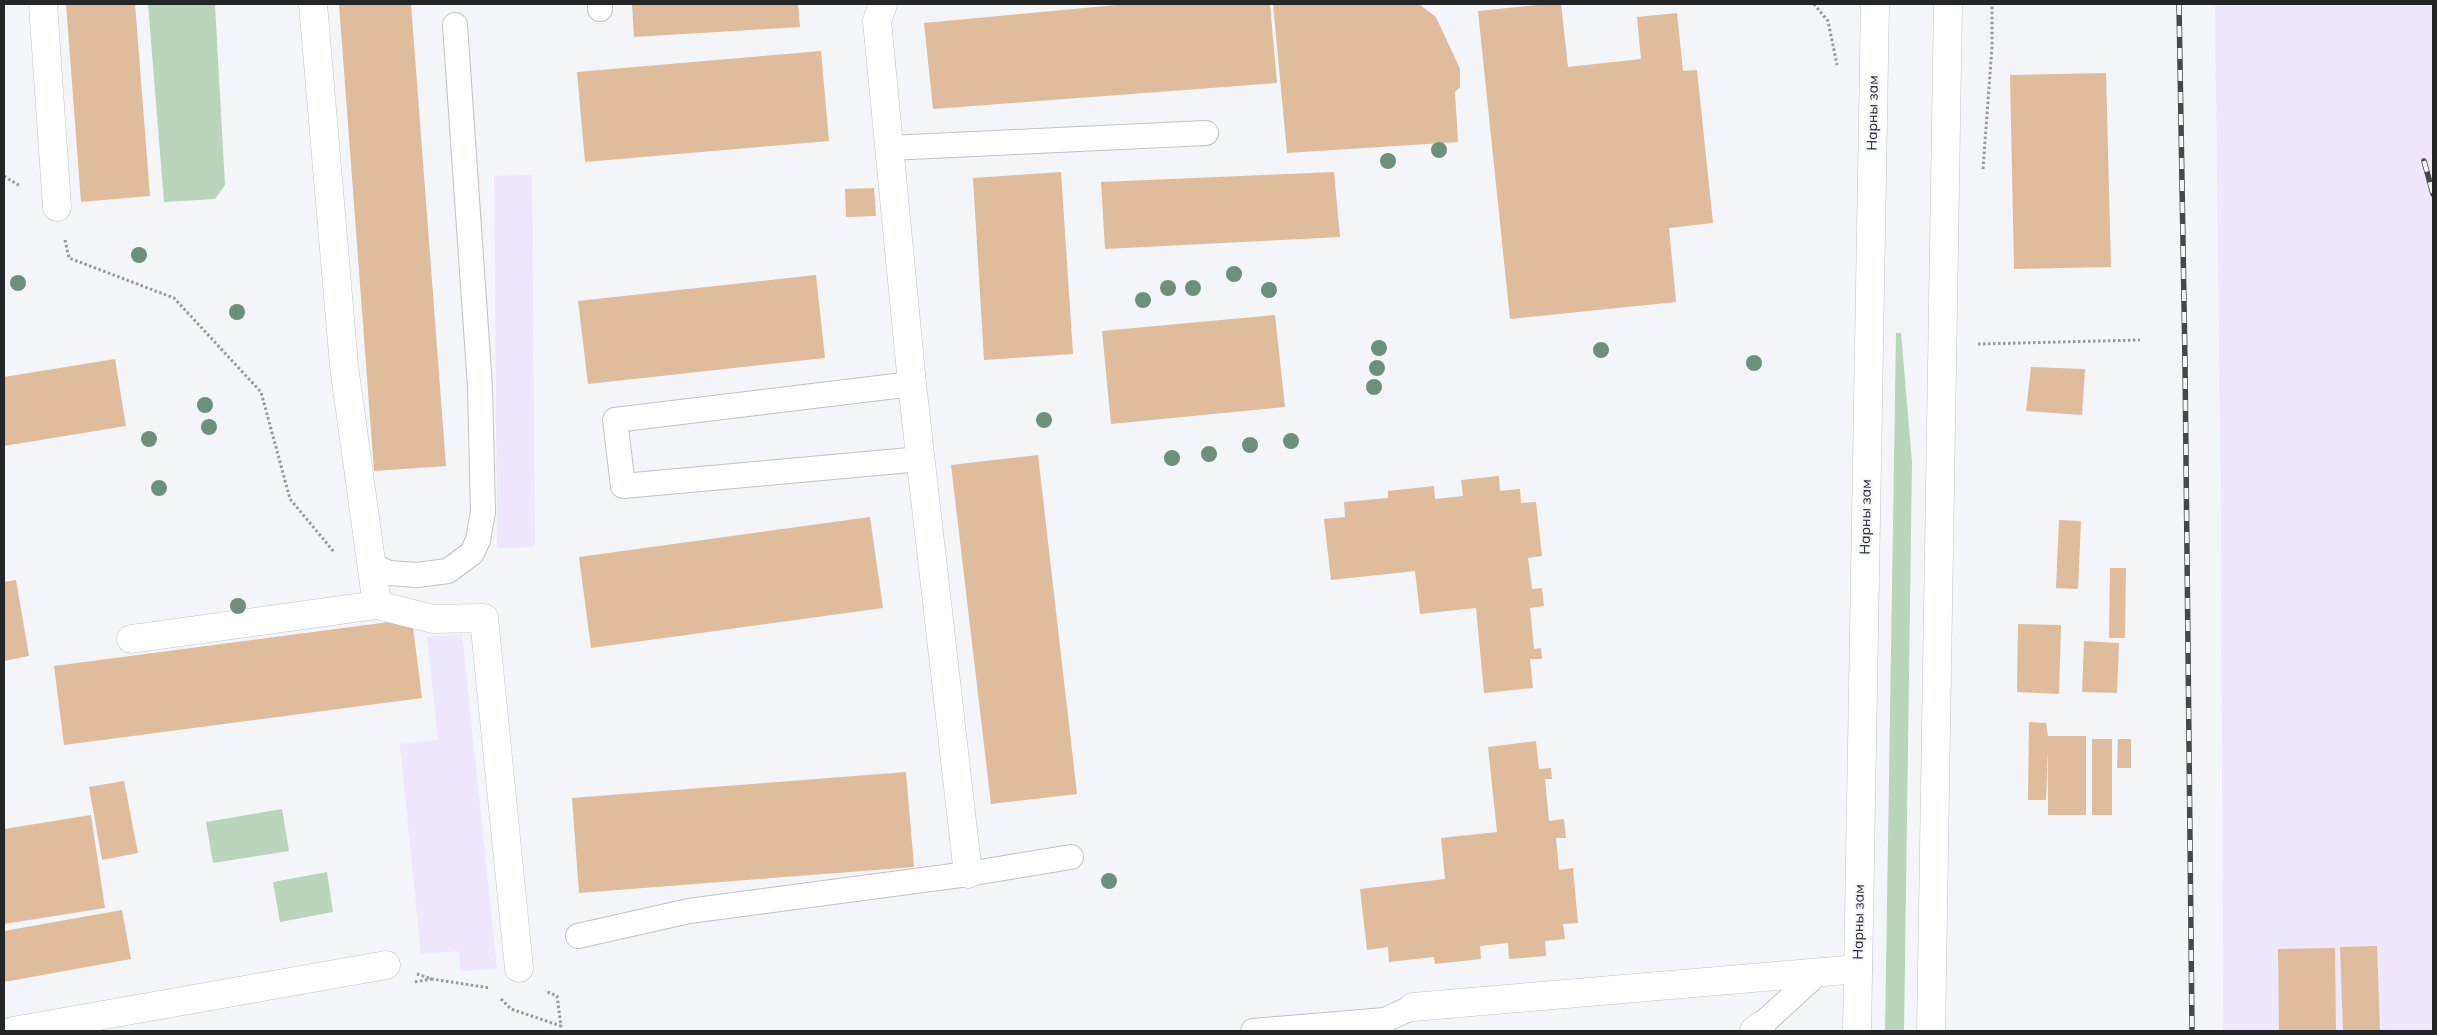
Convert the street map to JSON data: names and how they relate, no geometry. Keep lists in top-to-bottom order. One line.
{"streets":{"street":["Нарны зам"]}}
